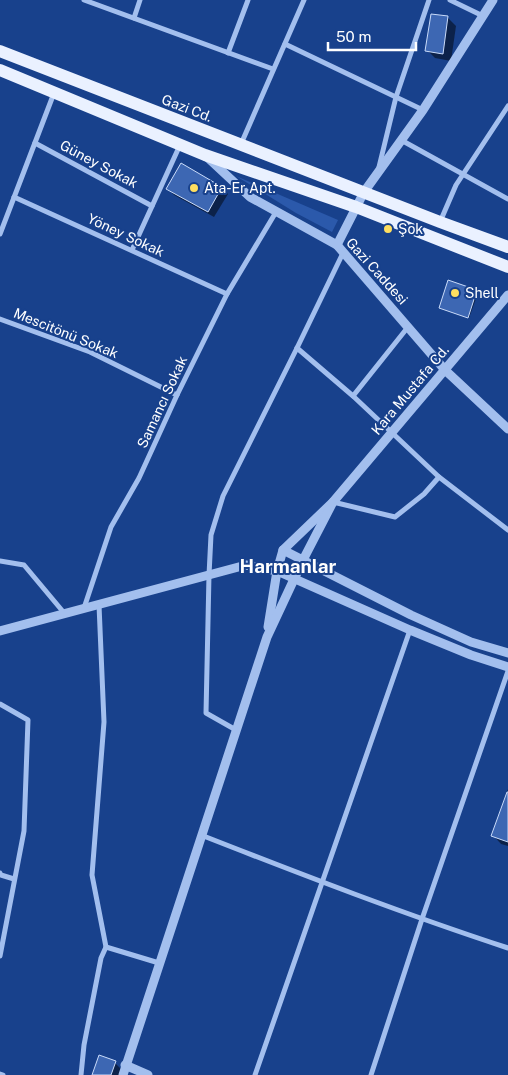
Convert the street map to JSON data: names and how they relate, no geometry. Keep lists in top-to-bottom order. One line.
{"streets":{"main road":["Gazi Cd."],"street":["Güney Sokak","Yöney Sokak","Gazi Caddesi","Mescitönü Sokak","Kara Mustafa Cd.","Samancı Sokak"]},"crossings":[["Yöney Sokak","Samancı Sokak"],["Gazi Caddesi","Kara Mustafa Cd."],["Gazi Caddesi","Samancı Sokak"],["Mescitönü Sokak","Samancı Sokak"]],"districts":["Harmanlar"],"places":["Ata-Er Apt.","Şok","Shell"],"scale_bar":"50 m"}
